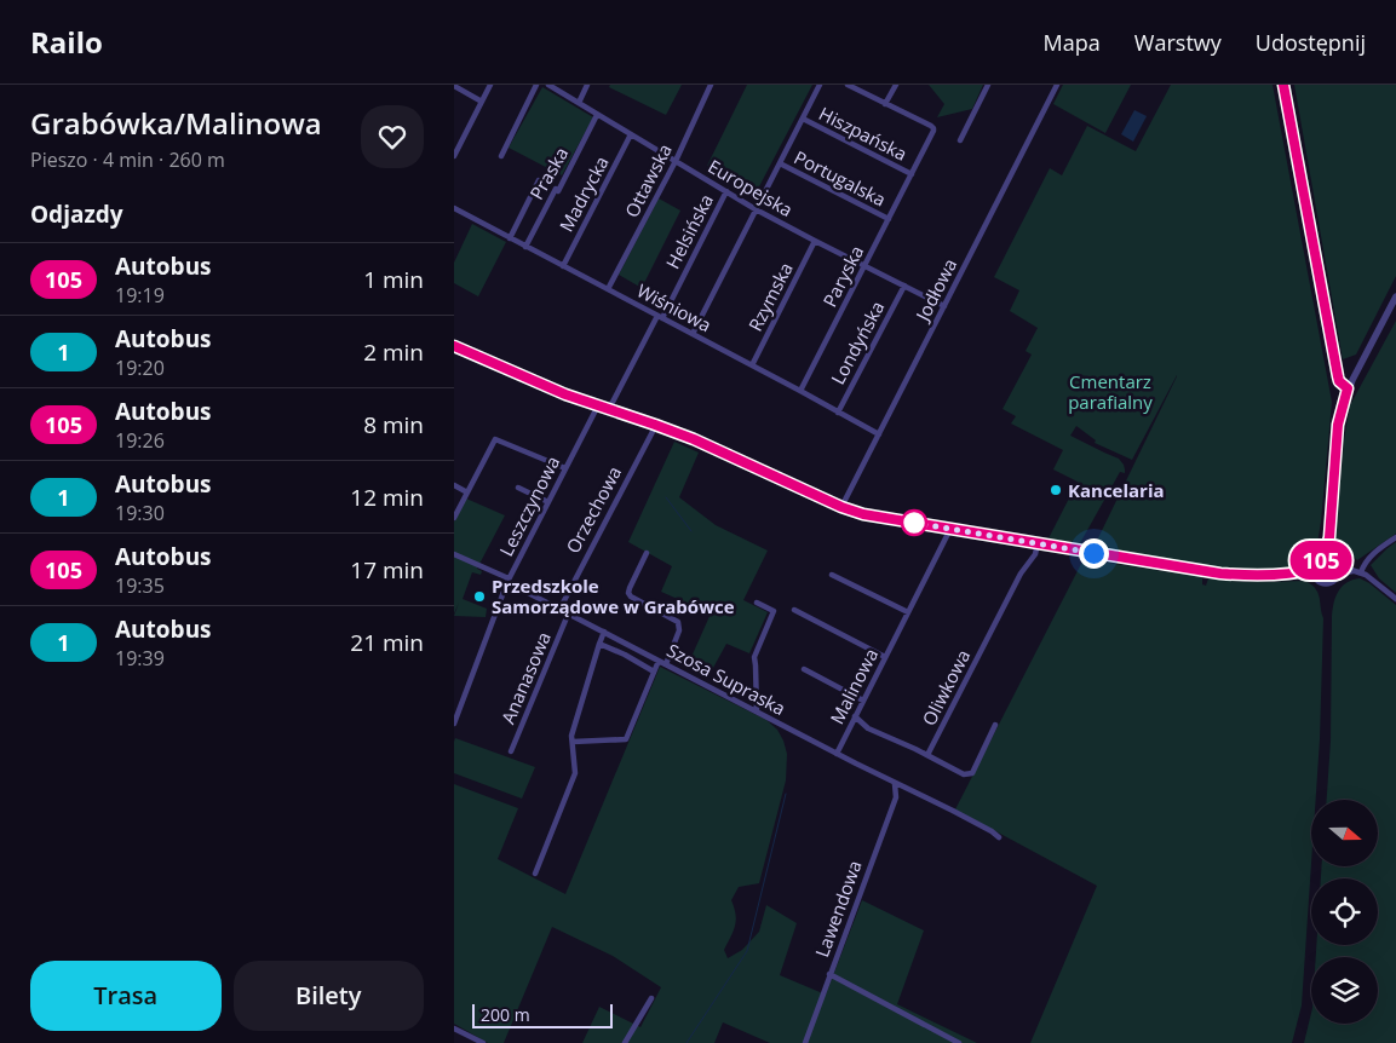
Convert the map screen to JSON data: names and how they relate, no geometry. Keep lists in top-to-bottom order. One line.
{"streets":{"street":["Hiszpańska","Praska","Portugalska","Ottawska","Europejska","Madrycka","Helsińska","Paryska","Jodłowa","Rzymska","Wiśniowa","Londyńska","Leszczynowa","Orzechowa","Ananasowa","Szosa Supraska","Malinowa","Oliwkowa","Lawendowa"]},"crossings":[["Hiszpańska","Paryska"],["Praska","Europejska"],["Praska","Wiśniowa"],["Portugalska","Paryska"],["Ottawska","Europejska"],["Ottawska","Wiśniowa"],["Europejska","Madrycka"],["Europejska","Helsińska"],["Europejska","Paryska"],["Europejska","Jodłowa"],["Europejska","Rzymska"],["Europejska","Londyńska"],["Madrycka","Wiśniowa"],["Helsińska","Wiśniowa"],["Paryska","Wiśniowa"],["Jodłowa","Wiśniowa"],["Rzymska","Wiśniowa"],["Wiśniowa","Londyńska"],["Leszczynowa","Szosa Supraska"],["Orzechowa","Szosa Supraska"],["Ananasowa","Szosa Supraska"],["Szosa Supraska","Malinowa"],["Malinowa","Lawendowa"]],"parks":["Cmentarz parafialny"],"places":["Kancelaria","Przedszkole Samorządowe w Grabówce"],"lines":["bus line 105"],"scale_bar":"200 m","north":"right","page":{"header":"Railo","nav":["Mapa","Warstwy","Udostępnij"],"heading":[["Grabówka/Malinowa","Pieszo · 4 min · 260 m"],"Odjazdy"],"on_map":"105","list":[{"mark":"105","name":"Autobus","note":"19:19","value":"1 min"},{"mark":"1","name":"Autobus","note":"19:20","value":"2 min"},{"mark":"105","name":"Autobus","note":"19:26","value":"8 min"},{"mark":"1","name":"Autobus","note":"19:30","value":"12 min"},{"mark":"105","name":"Autobus","note":"19:35","value":"17 min"},{"mark":"1","name":"Autobus","note":"19:39","value":"21 min"}],"buttons":["Trasa","Bilety"],"scale":"200 m"}}
